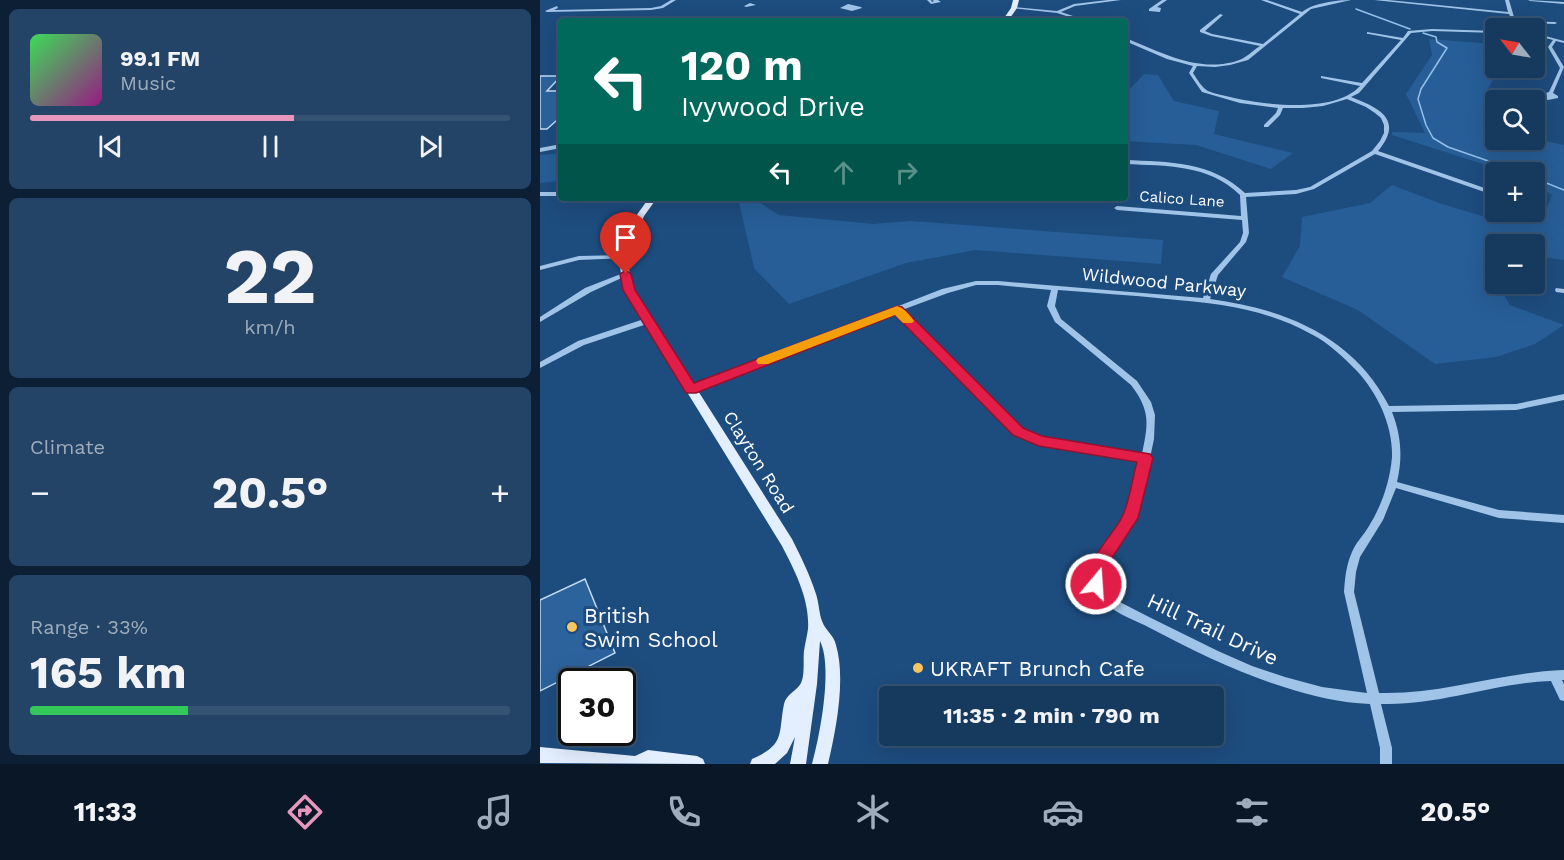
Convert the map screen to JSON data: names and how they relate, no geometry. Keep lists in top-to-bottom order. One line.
{"streets":{"main road":["Clayton Road"],"street":["Calico Lane","Wildwood Parkway","Hill Trail Drive"]},"crossings":[["Wildwood Parkway","Clayton Road"],["Wildwood Parkway","Hill Trail Drive"]],"places":["British Swim School","UKRAFT Brunch Cafe"],"north":"top left","page":{"map_buttons":["+","−"],"turn":["120 m","Ivywood Drive"],"song":["99.1 FM","Music"],"tile":[["22","km/h"],"Climate",["Range · 33%","165 km"]],"heat":["−","20.5°","+"],"limit":"30","trip":"11:35 · 2 min · 790 m","tabs":["11:33","20.5°"]}}
